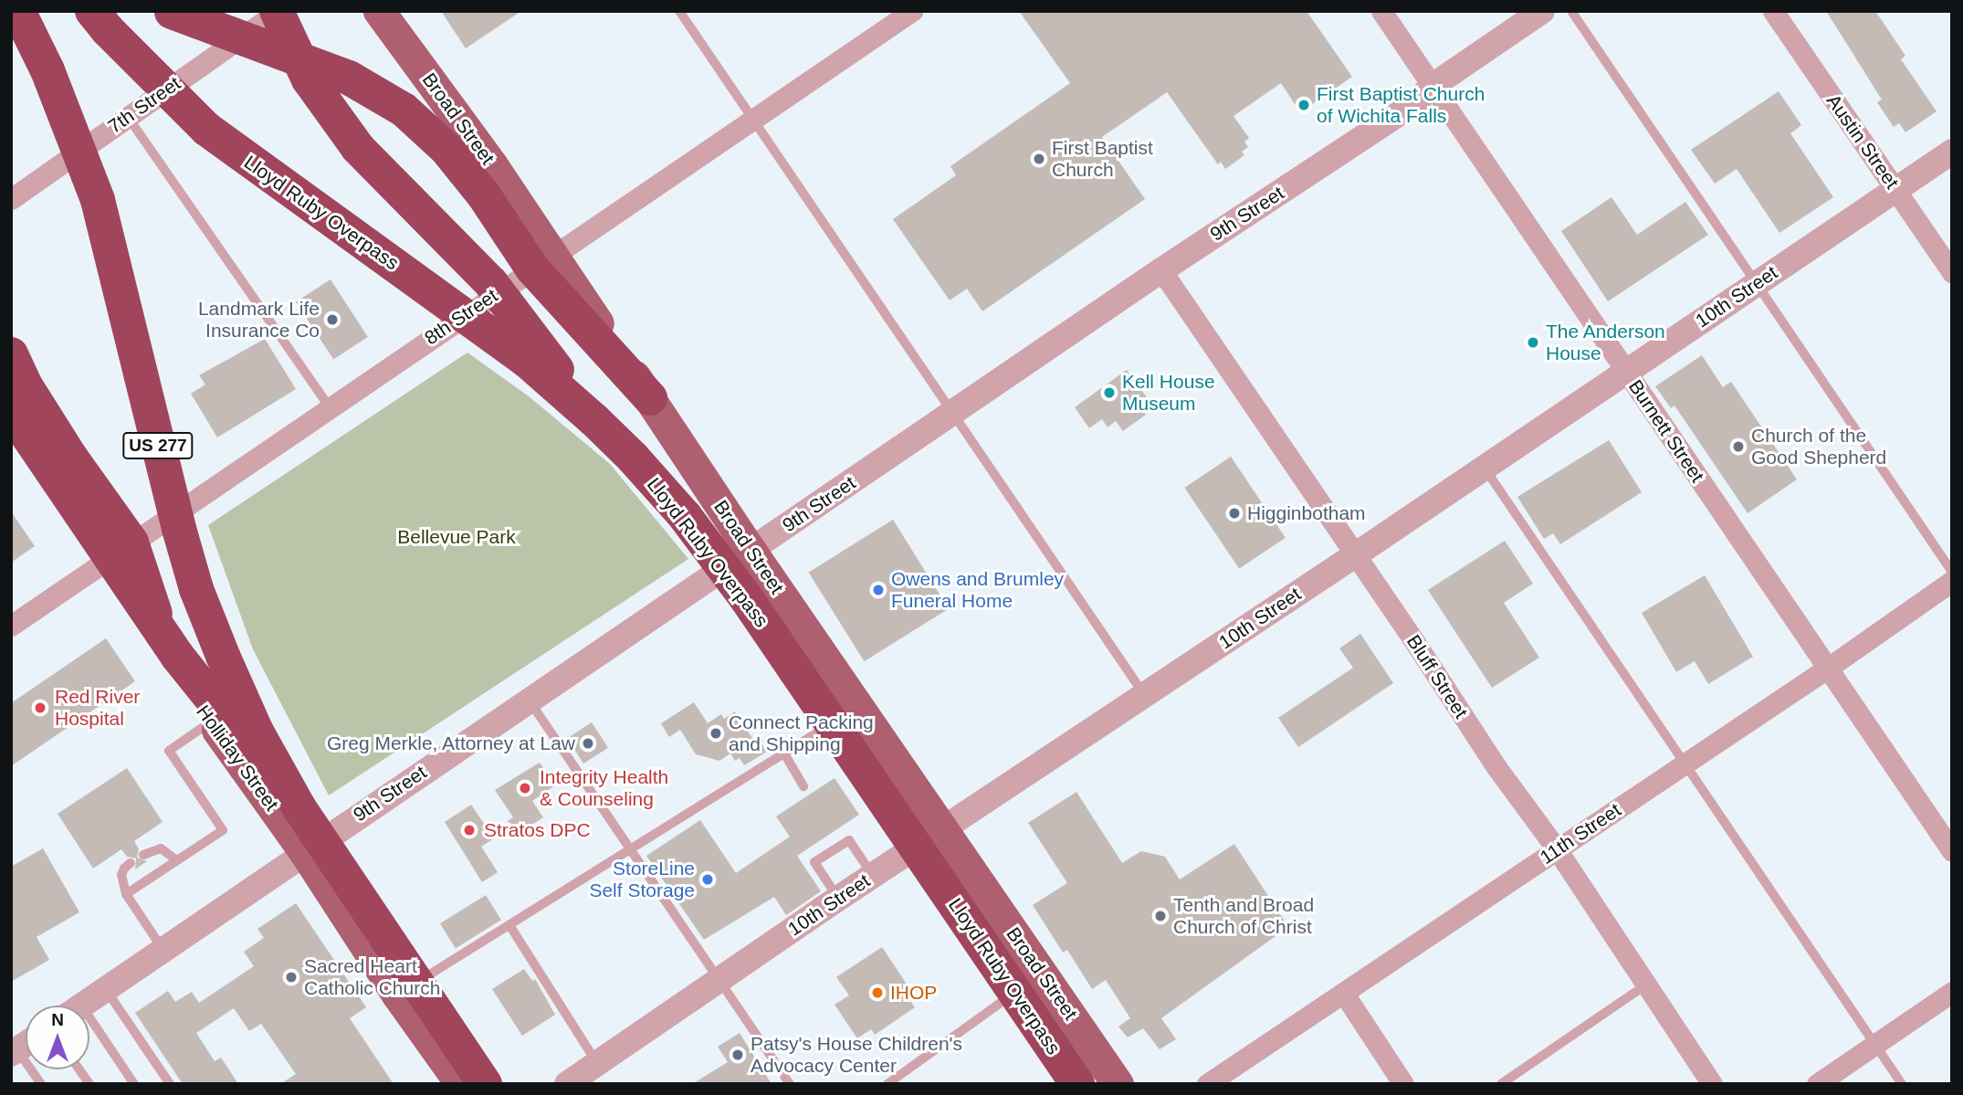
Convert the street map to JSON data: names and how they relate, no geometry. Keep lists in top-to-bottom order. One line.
{"streets":{"highway":["Lloyd Ruby Overpass","US 277"],"main road":["Broad Street","Holliday Street"],"street":["7th Street","Austin Street","9th Street","10th Street","8th Street","Burnett Street","Bluff Street","11th Street"]},"crossings":[["Broad Street","9th Street"],["Broad Street","10th Street"],["Broad Street","8th Street"],["Austin Street","10th Street"],["9th Street","Burnett Street"],["9th Street","Bluff Street"],["9th Street","Holliday Street"],["10th Street","Burnett Street"],["10th Street","Bluff Street"],["8th Street","Holliday Street"],["Burnett Street","11th Street"],["Bluff Street","11th Street"]],"parks":["Bellevue Park"],"places":["First Baptist Church of Wichita Falls","First Baptist Church","Landmark Life Insurance Co","The Anderson House","Kell House Museum","Church of the Good Shepherd","Higginbotham","Owens and Brumley Funeral Home","Red River Hospital","Connect Packing and Shipping","Greg Merkle, Attorney at Law","Integrity Health & Counseling","Stratos DPC","StoreLine Self Storage","Tenth and Broad Church of Christ","Sacred Heart Catholic Church","IHOP","Patsy's House Children's Advocacy Center"],"north":"top"}
